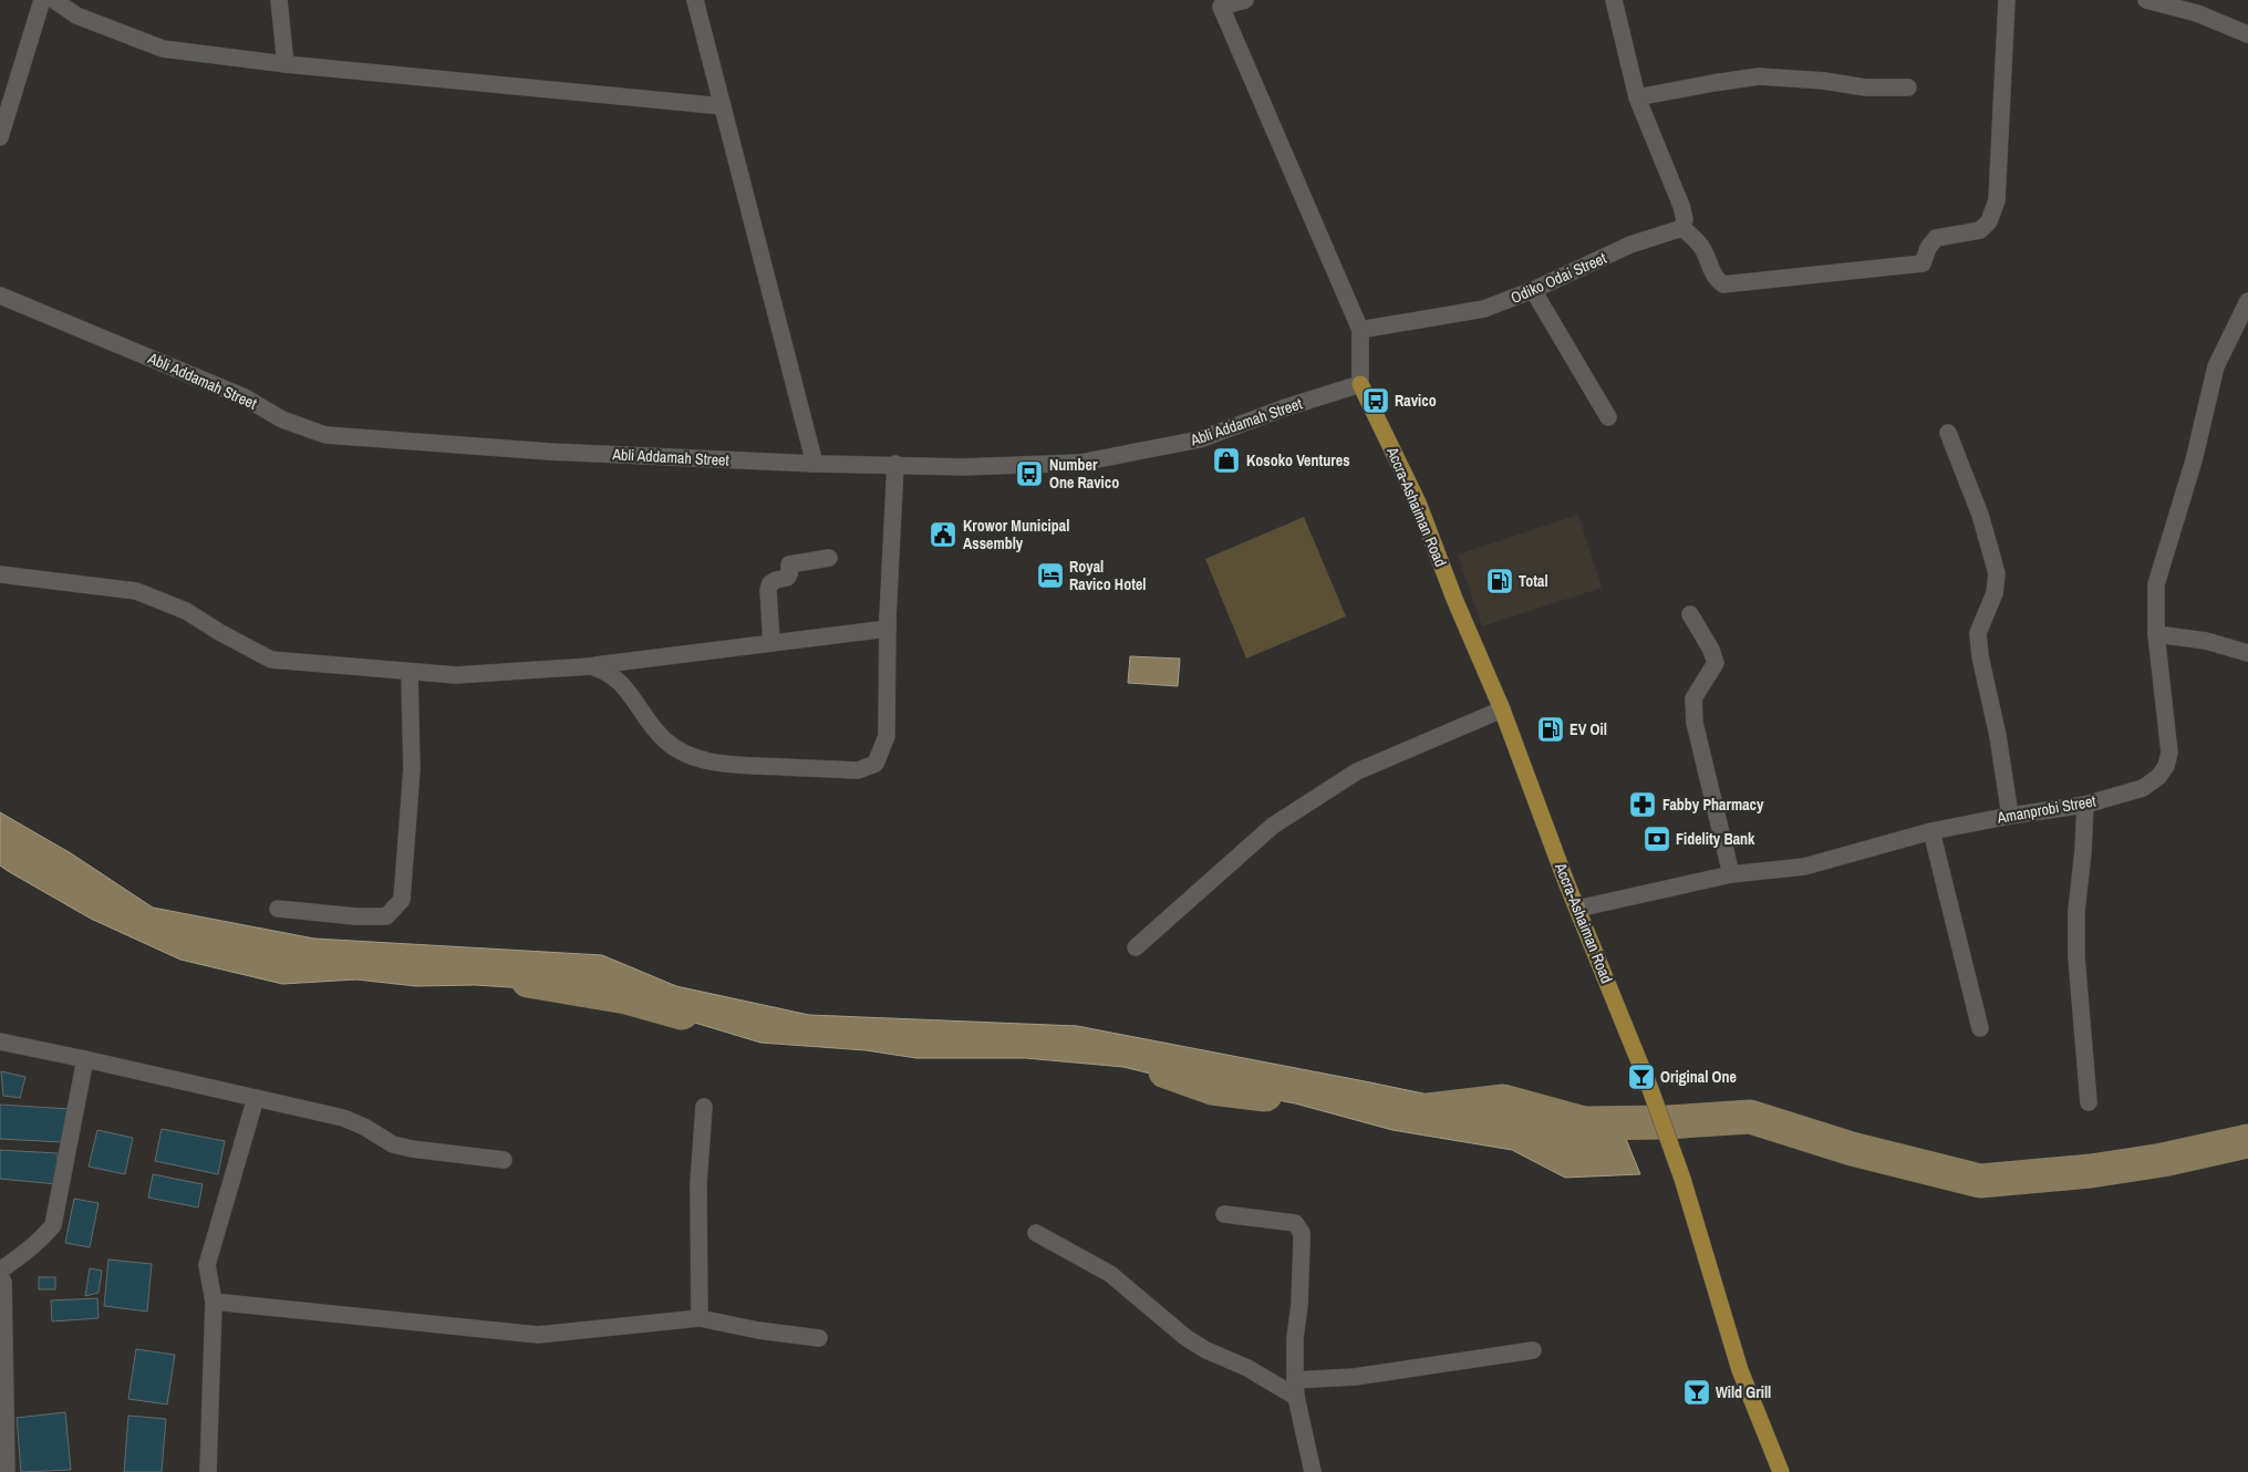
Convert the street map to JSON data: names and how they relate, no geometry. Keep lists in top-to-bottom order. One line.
{"streets":{"main road":["Accra-Ashaiman Road"],"street":["Odiko Odai Street","Abli Addamah Street","Amanprobi Street"]},"crossings":[["Abli Addamah Street","Accra-Ashaiman Road"],["Accra-Ashaiman Road","Amanprobi Street"]],"places":{"bus stop":["Ravico","Number One Ravico"],"shop":["Kosoko Ventures"],"public building":["Krowor Municipal Assembly"],"hotel":["Royal Ravico Hotel"],"fuel station":["Total","EV Oil"],"pharmacy":["Fabby Pharmacy"],"bank":["Fidelity Bank"],"bar":["Original One","Wild Grill"]}}
